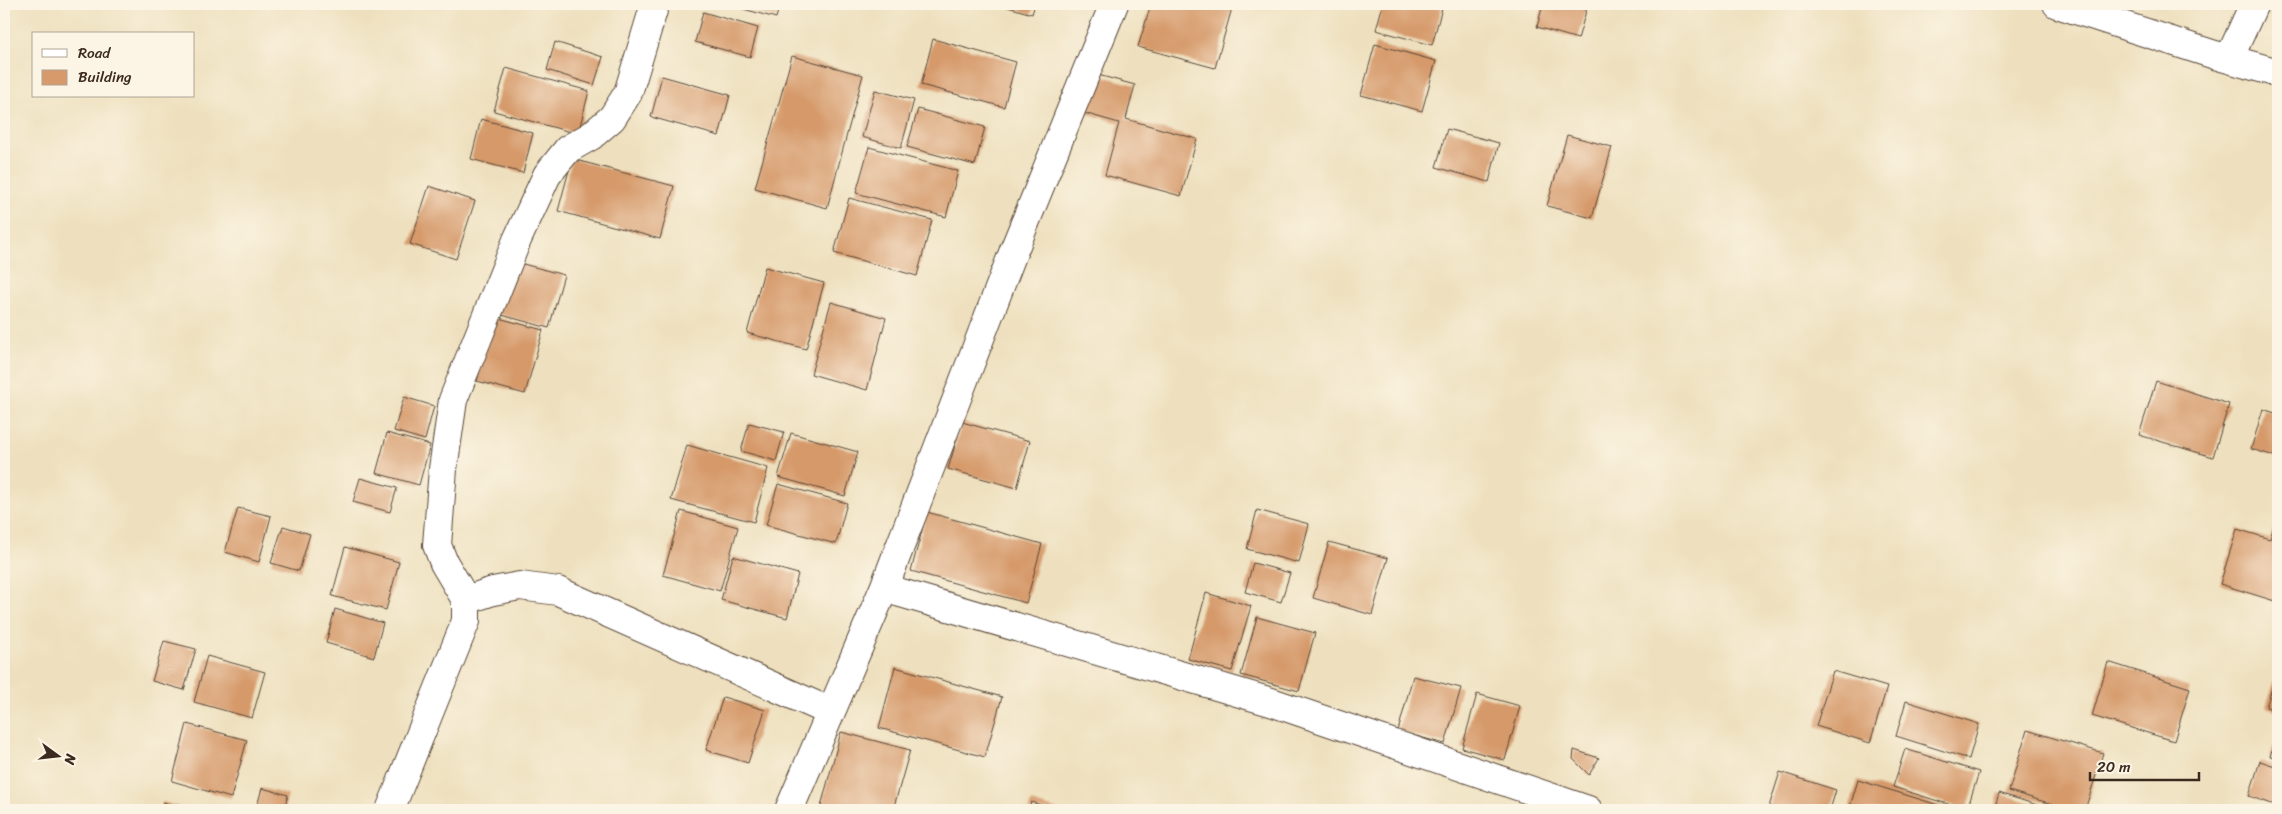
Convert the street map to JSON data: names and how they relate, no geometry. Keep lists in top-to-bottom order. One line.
{"legend":["Road","Building"],"scale_bar":"20 m","north":"right"}
